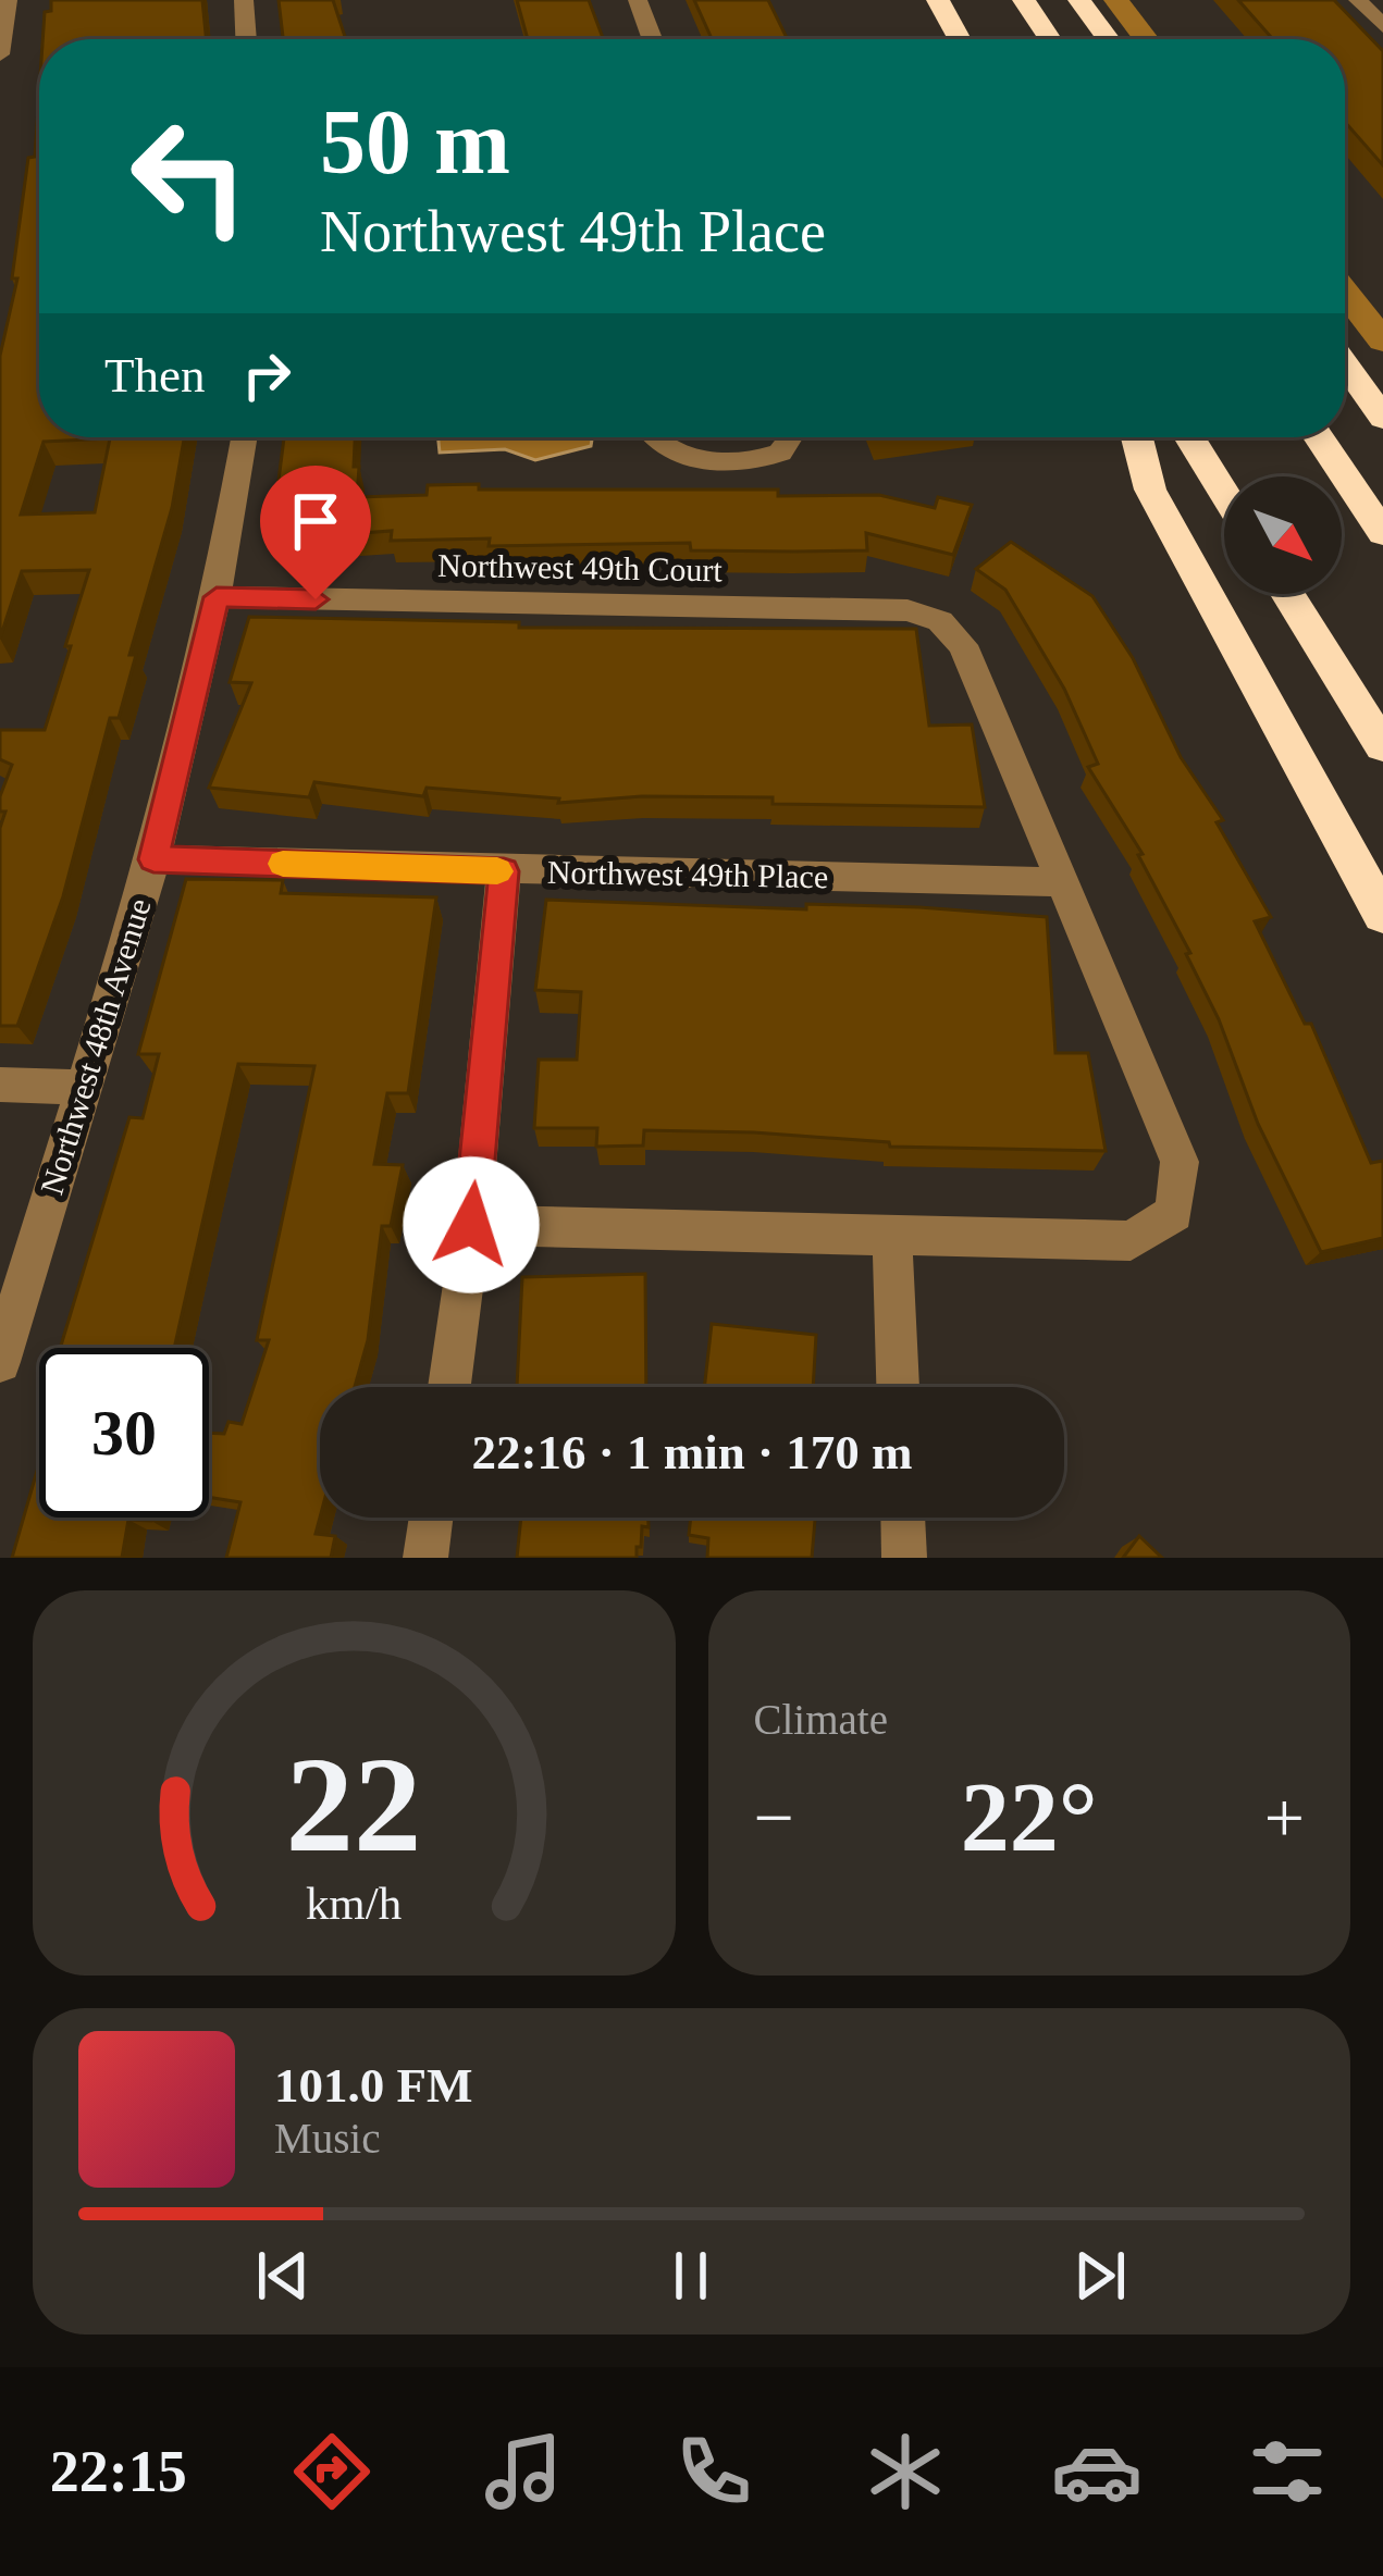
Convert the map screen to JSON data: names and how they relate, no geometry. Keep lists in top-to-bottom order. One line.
{"streets":{"street":["Northwest 49th Court","Northwest 49th Place","Northwest 48th Avenue"]},"crossings":[["Northwest 49th Court","Northwest 49th Place"],["Northwest 49th Court","Northwest 48th Avenue"],["Northwest 49th Place","Northwest 48th Avenue"]],"north":"bottom right","page":{"turn":["50 m","Northwest 49th Place"],"then":"Then","limit":"30","trip":"22:16 · 1 min · 170 m","tile":"Climate","heat":["−","22°","+"],"song":["101.0 FM","Music"],"tabs":"22:15","gauge":["22","km/h"]}}
